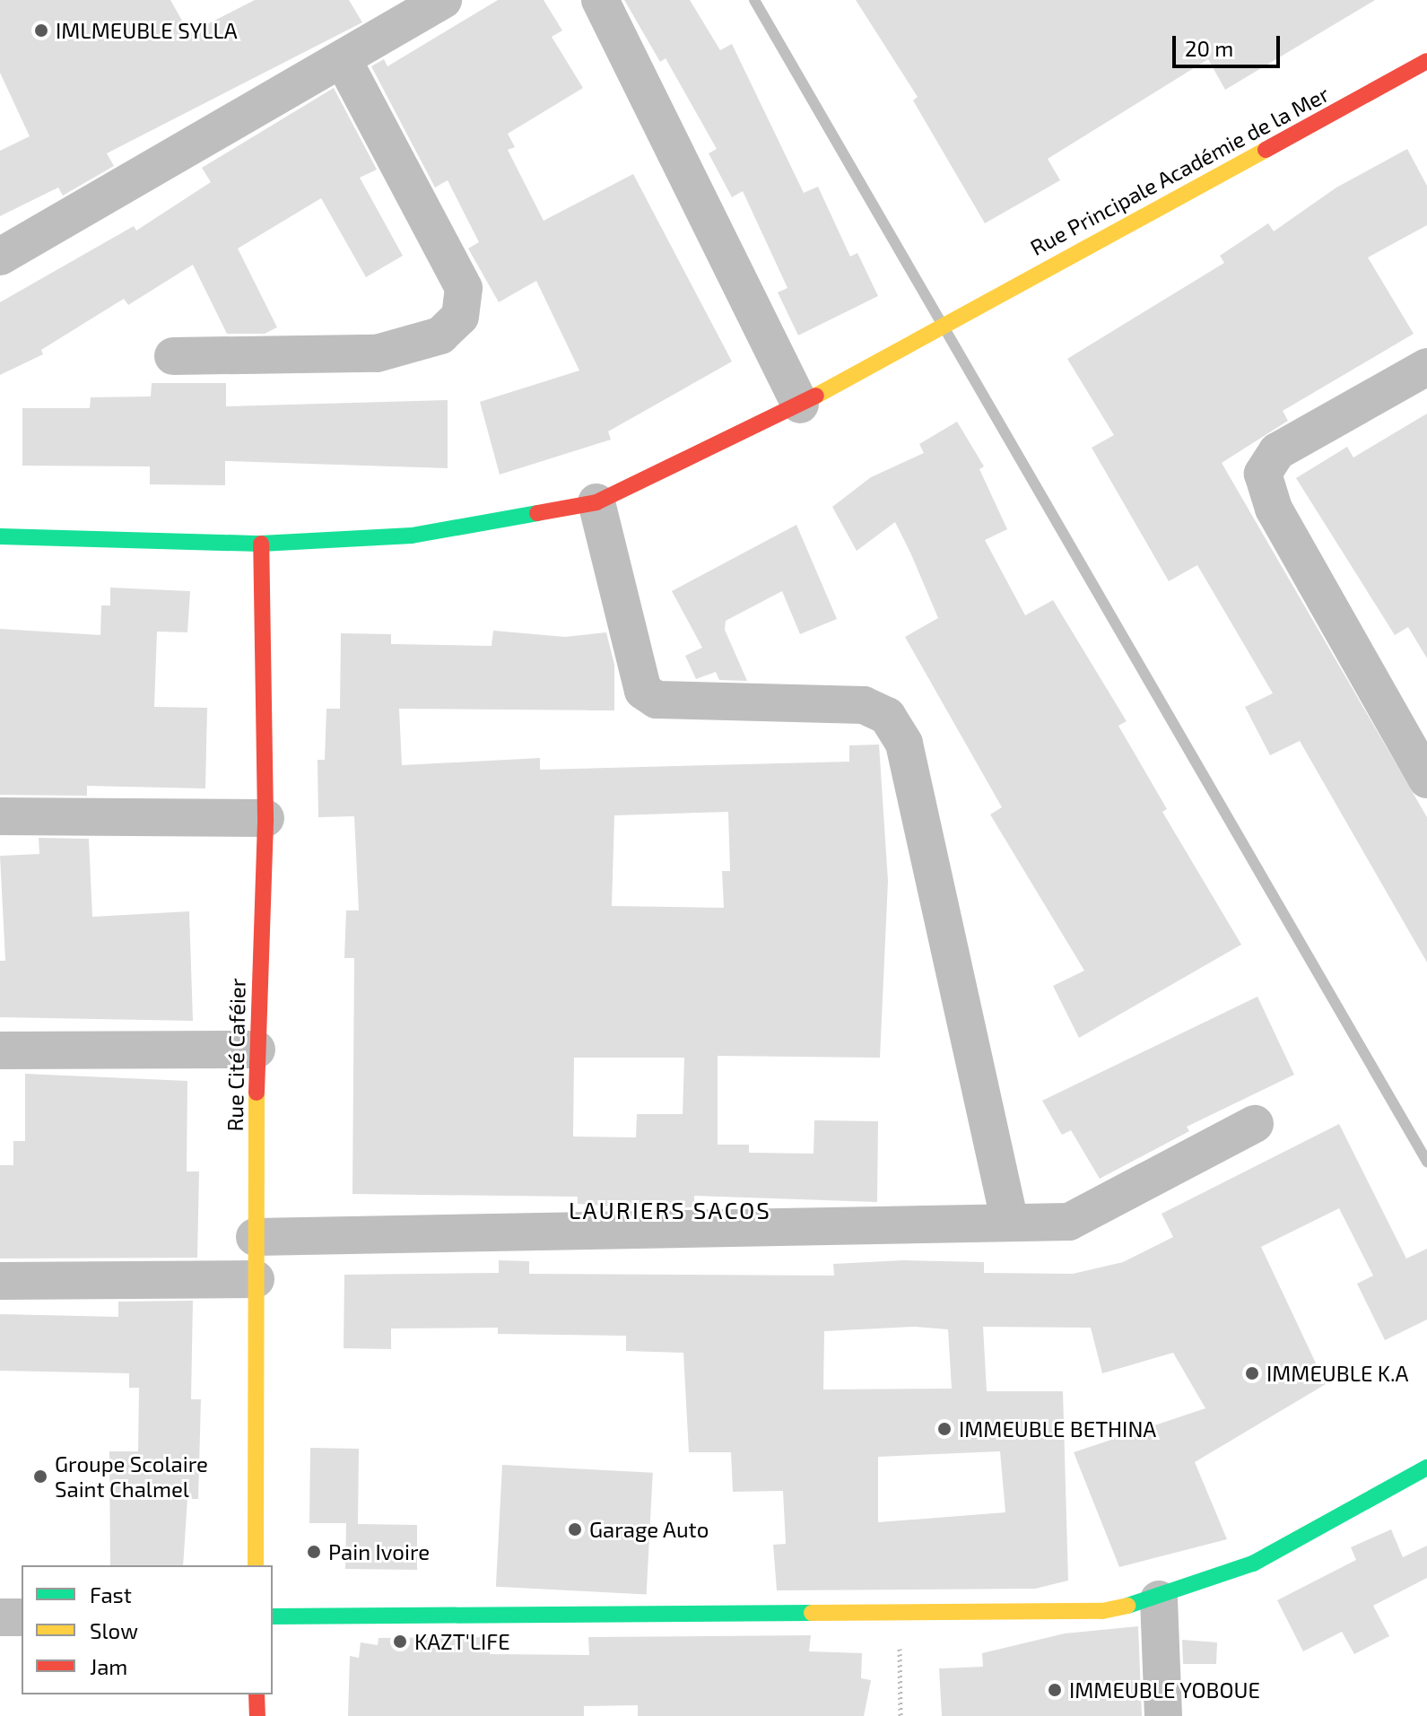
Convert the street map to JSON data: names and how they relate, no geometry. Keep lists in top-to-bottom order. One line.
{"streets":{"street":["Rue Principale Académie de la Mer","Rue Cité Caféier"]},"crossings":[["Rue Principale Académie de la Mer","Rue Cité Caféier"]],"districts":["LAURIERS SACOS"],"places":["IMLMEUBLE SYLLA","IMMEUBLE K.A","IMMEUBLE BETHINA","Groupe Scolaire Saint Chalmel","Garage Auto","Pain Ivoire","KAZT'LIFE","IMMEUBLE YOBOUE"],"legend":["Fast","Slow","Jam"],"scale_bar":"20 m"}
